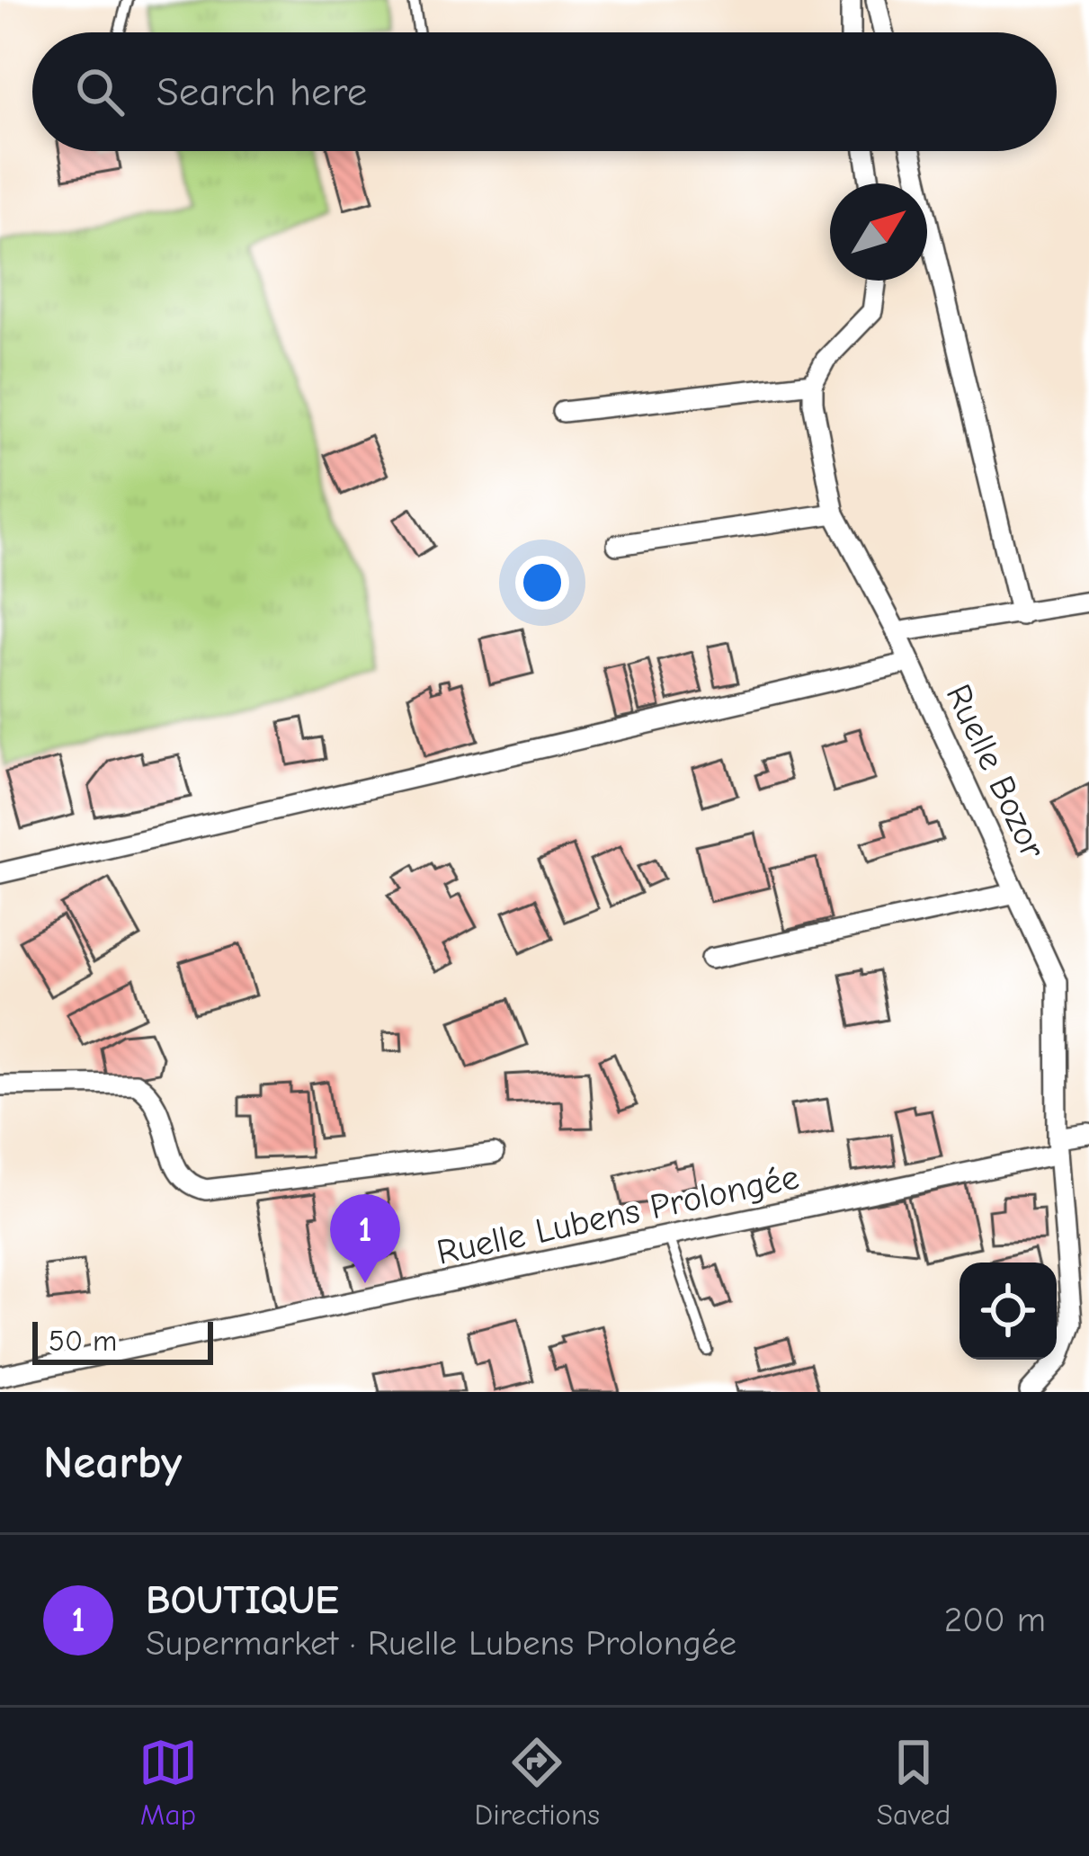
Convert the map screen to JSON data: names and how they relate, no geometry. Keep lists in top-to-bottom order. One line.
{"streets":{"street":["Ruelle Bozor","Ruelle Lubens Prolongée"]},"crossings":[["Ruelle Bozor","Ruelle Lubens Prolongée"]],"scale_bar":"50 m","north":"top right","page":{"search":"Search here","pins":"1","scale":"50 m","heading":"Nearby","list":[{"mark":"1","name":"BOUTIQUE","note":"Supermarket · Ruelle Lubens Prolongée","value":"200 m"}],"nav":["Map","Directions","Saved"]}}
